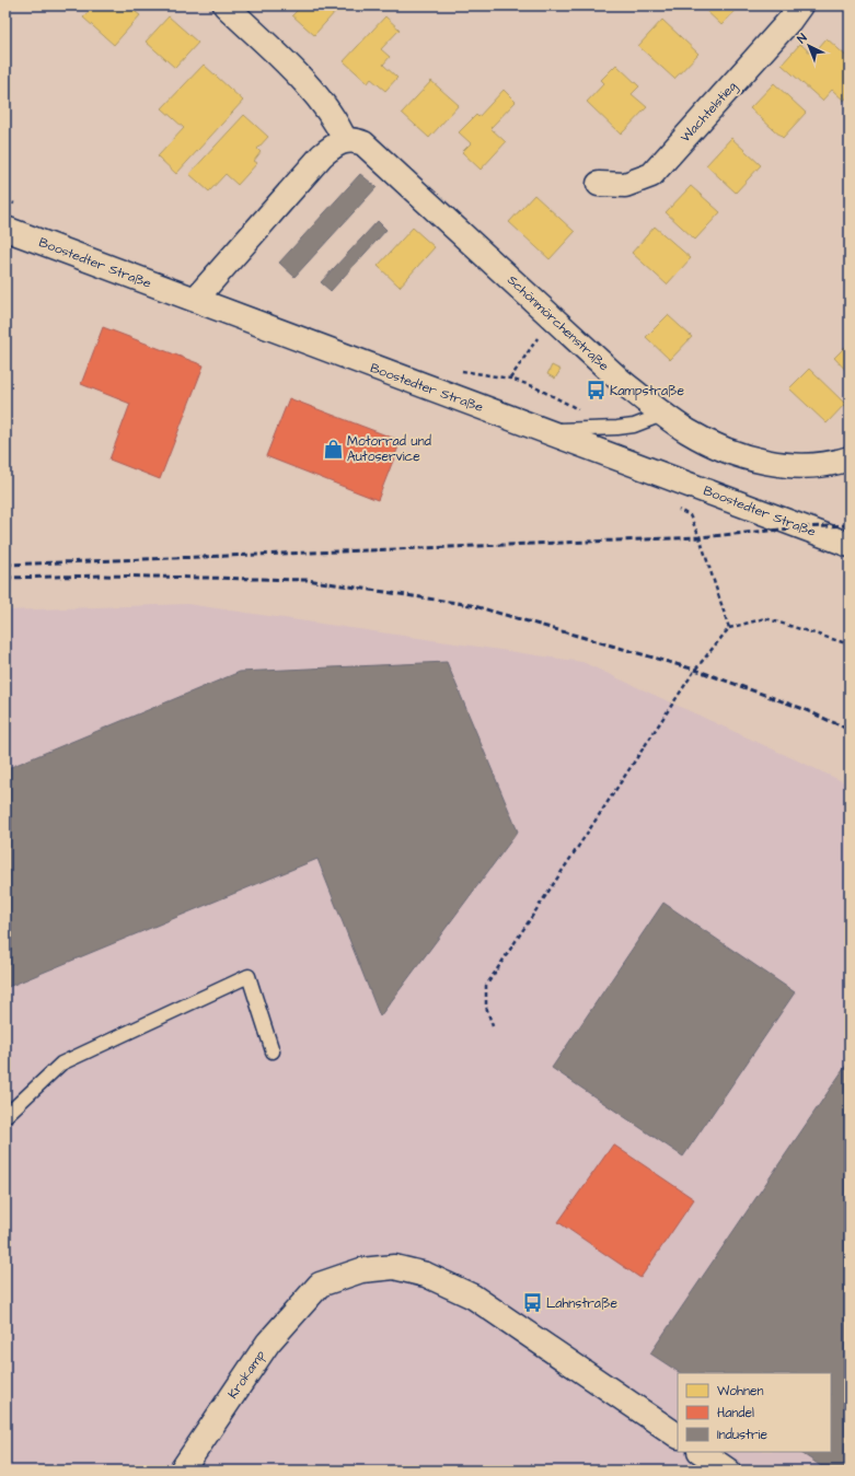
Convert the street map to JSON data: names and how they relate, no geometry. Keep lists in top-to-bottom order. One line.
{"streets":{"street":["Wachtelstieg","Boostedter Straße","Schönmörchenstraße","Krokamp"]},"places":{"bus stop":["Kampstraße","Lahnstraße"],"shop":["Motorrad und Autoservice"]},"legend":["Wohnen","Handel","Industrie"],"north":"top left"}
